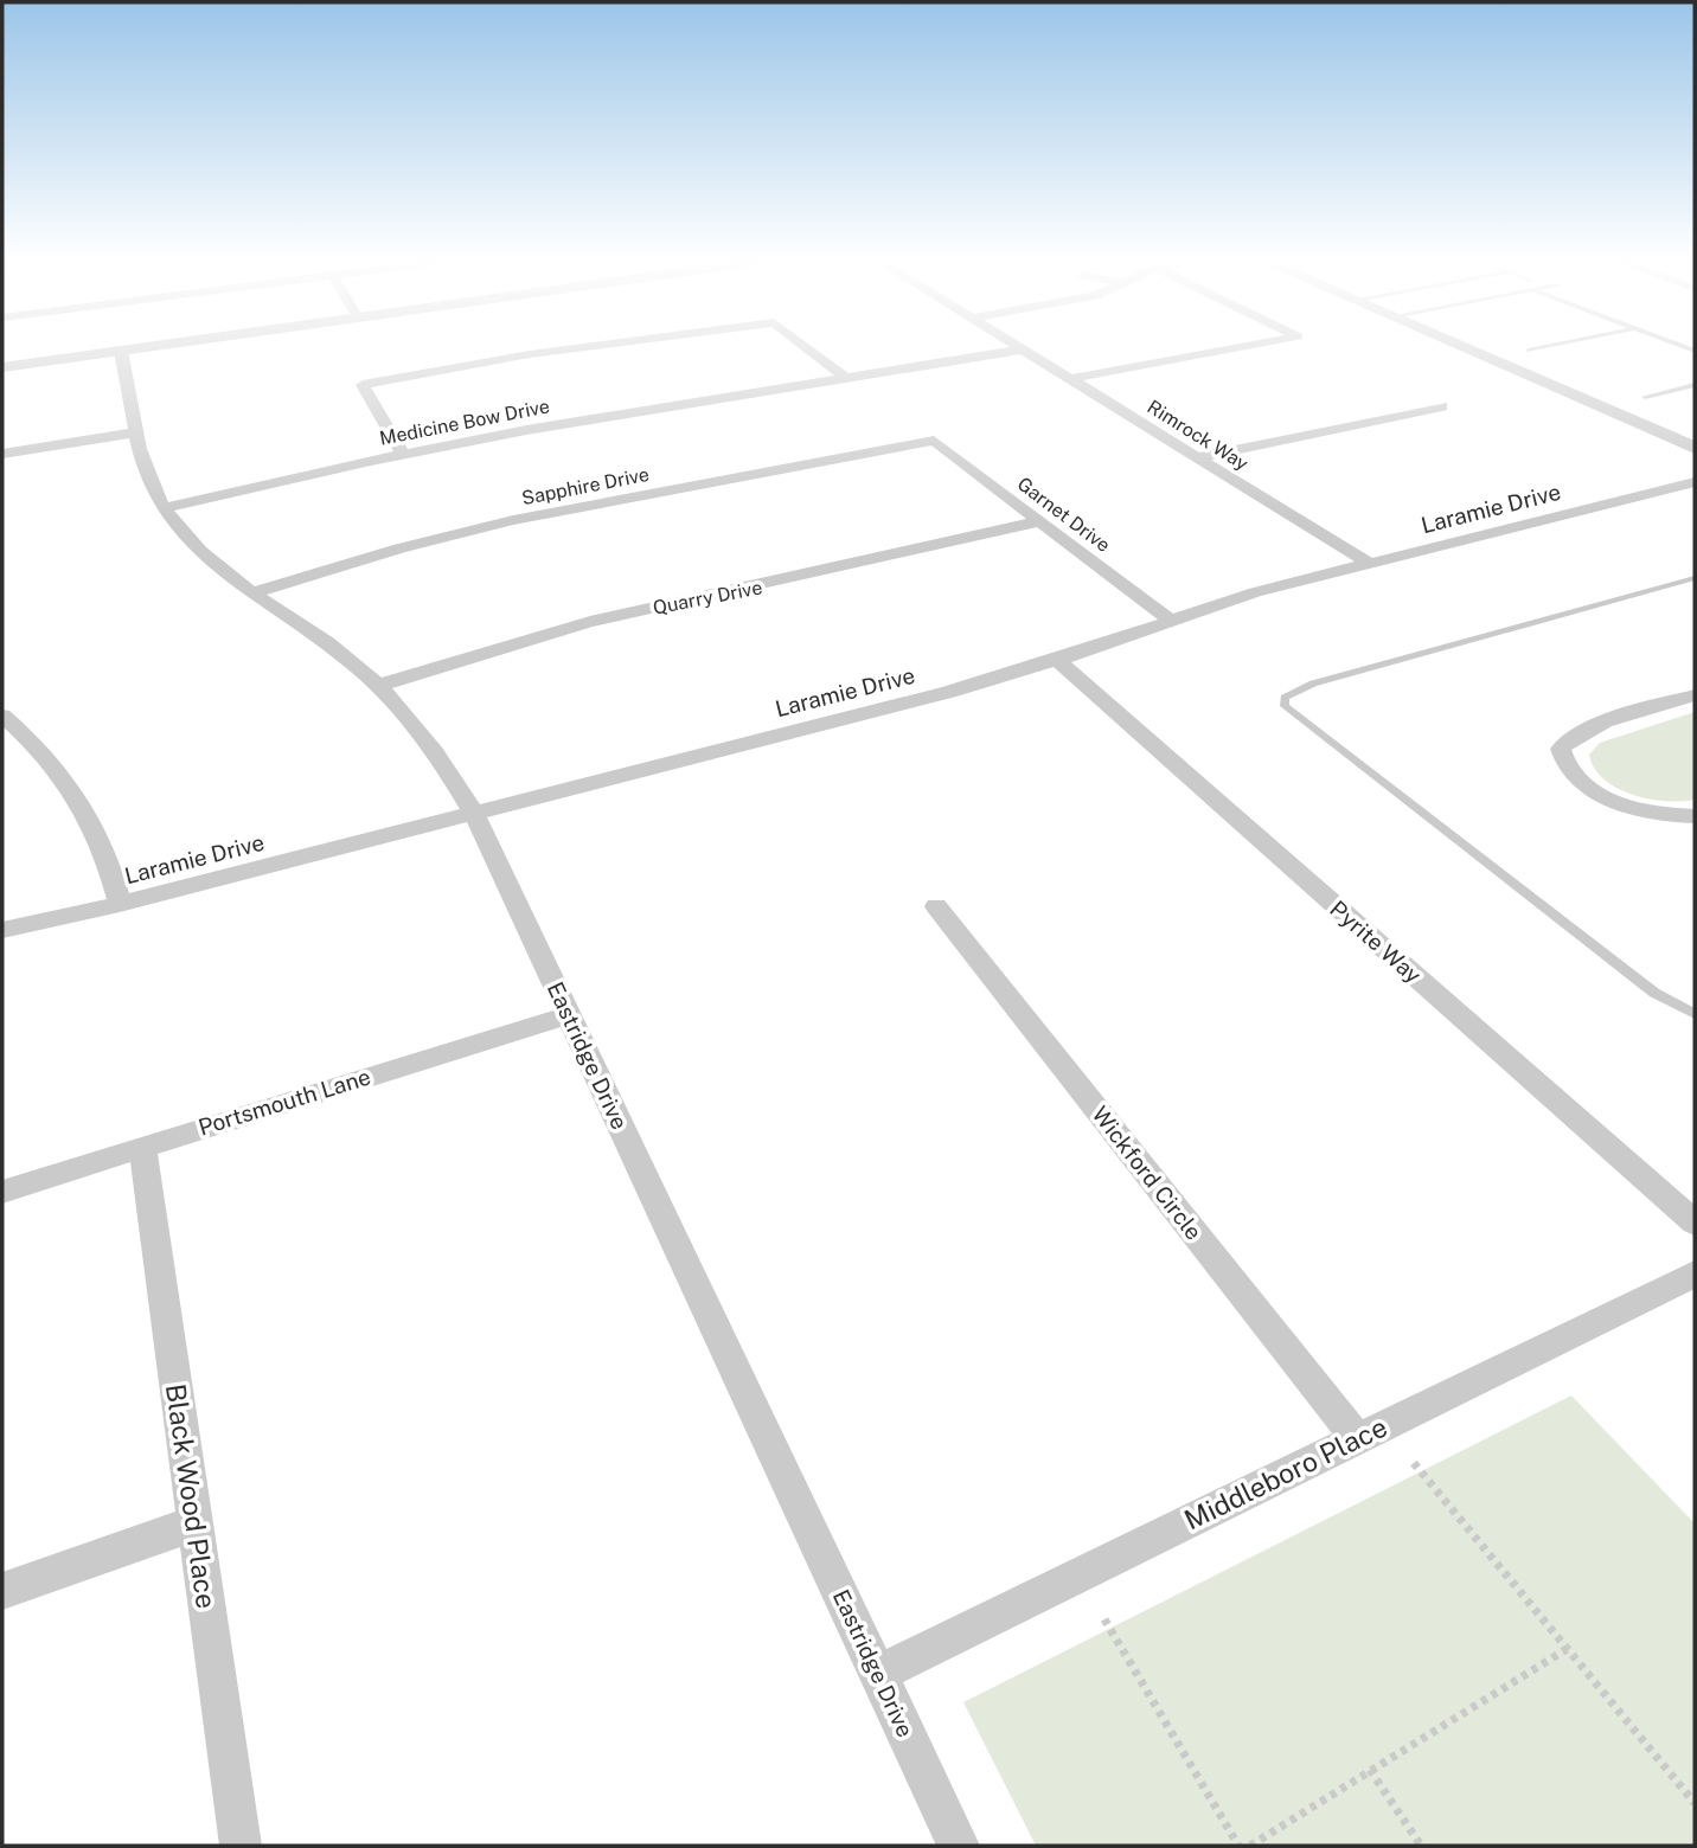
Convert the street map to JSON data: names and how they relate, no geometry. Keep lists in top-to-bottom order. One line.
{"streets":{"street":["Medicine Bow Drive","Rimrock Way","Sapphire Drive","Laramie Drive","Garnet Drive","Quarry Drive","Pyrite Way","Eastridge Drive","Portsmouth Lane","Wickford Circle","Middleboro Place","Black Wood Place"]},"crossings":[["Medicine Bow Drive","Rimrock Way"],["Medicine Bow Drive","Eastridge Drive"],["Rimrock Way","Laramie Drive"],["Sapphire Drive","Garnet Drive"],["Sapphire Drive","Eastridge Drive"],["Laramie Drive","Garnet Drive"],["Laramie Drive","Pyrite Way"],["Laramie Drive","Eastridge Drive"],["Garnet Drive","Quarry Drive"],["Quarry Drive","Eastridge Drive"],["Eastridge Drive","Portsmouth Lane"],["Eastridge Drive","Middleboro Place"],["Portsmouth Lane","Black Wood Place"],["Wickford Circle","Middleboro Place"]]}
